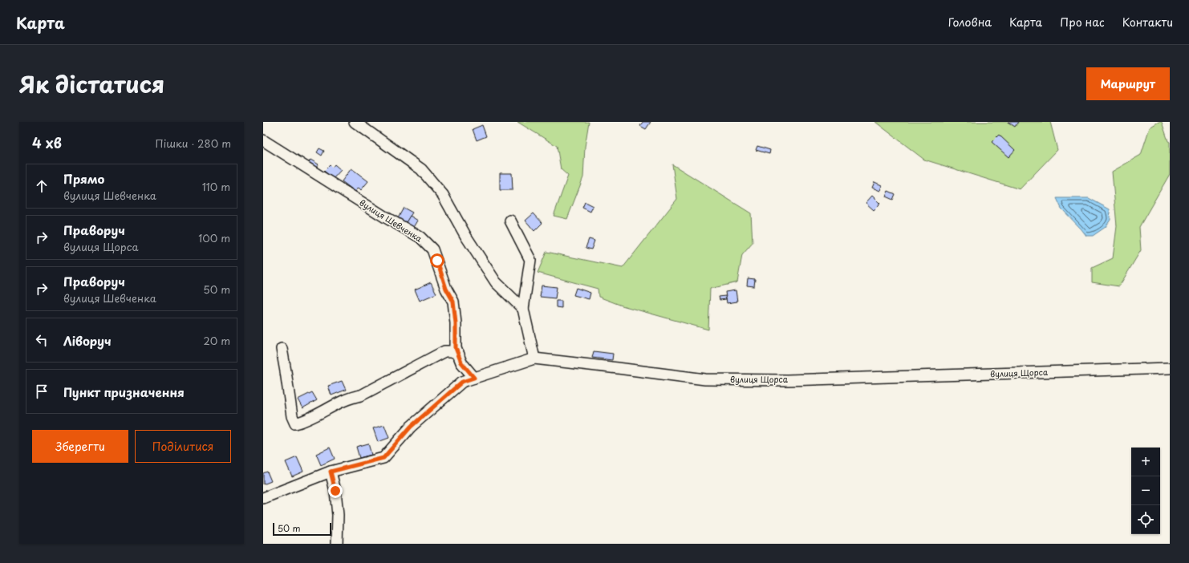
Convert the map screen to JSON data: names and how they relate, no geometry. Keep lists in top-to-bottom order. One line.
{"streets":{"street":["вулиця Шевченка","вулиця Щорса"]},"crossings":[["вулиця Шевченка","вулиця Щорса"]],"scale_bar":"50 m","page":{"header":"Карта","nav":["Головна","Карта","Про нас","Контакти"],"title":"Як дістатися","buttons":["Маршрут",["Зберегти","Поділитися"]],"heading":["4 хв","Пішки · 280 m"],"list":[["Прямо","вулиця Шевченка","110 m"],["Праворуч","вулиця Щорса","100 m"],["Праворуч","вулиця Шевченка","50 m"],["Ліворуч","20 m"],"Пункт призначення"],"map_buttons":["+","−"],"scale":"50 m"}}
